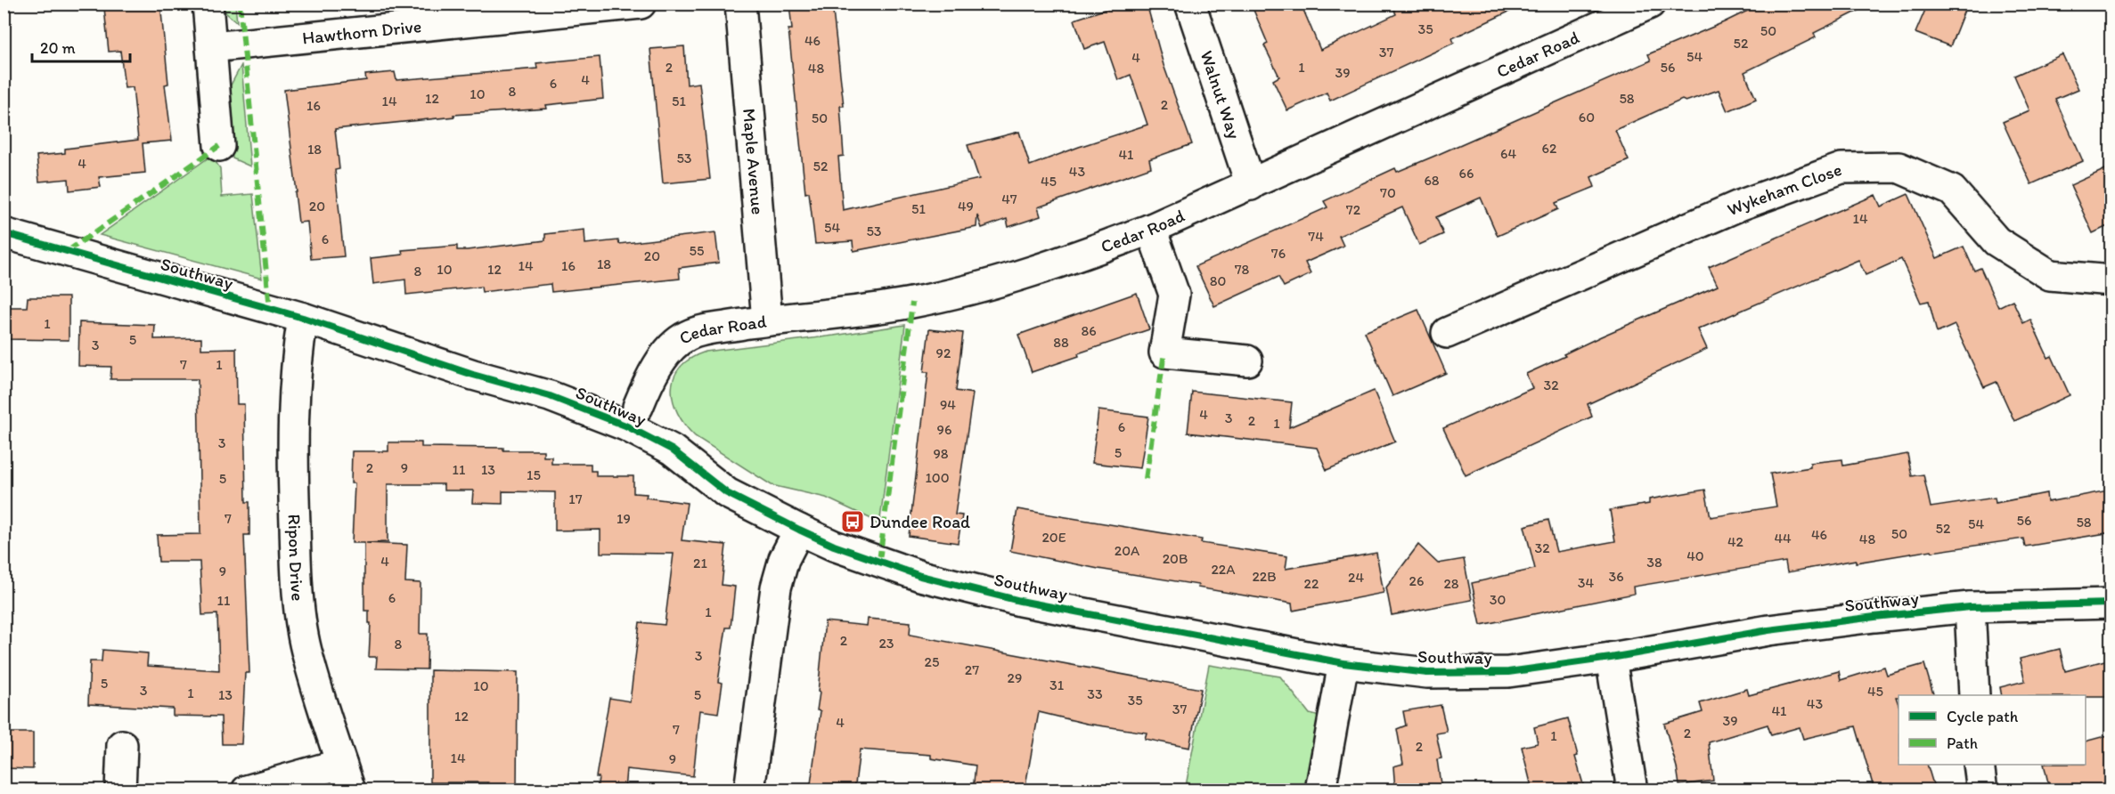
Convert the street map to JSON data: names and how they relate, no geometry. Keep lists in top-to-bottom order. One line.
{"streets":{"street":["Hawthorn Drive","Cedar Road","Walnut Way","Maple Avenue","Wykeham Close","Southway","Ripon Drive"]},"crossings":[["Cedar Road","Walnut Way"],["Cedar Road","Maple Avenue"],["Southway","Ripon Drive"]],"places":{"bus stop":["Dundee Road"]},"house_numbers":["35","50","46","52","37","54","4","2","1","56","48","39","4","6","8","10","12","58","14","51","2","16","60","50","62","18","64","41","53","4","52","43","66","68","45","70","47","20","49","51","72","14","54","53","74","6","55","76","20","18","14","16","10","12","78","8","80","1","86","5","88","3","92","7","1","32","94","4","3","2","1","6","96","3","5","98","2","9","11","13","15","100","5","17","7","19","56","58","54","52","50","46","20E","44","48","42","32","20A","40","20B","4","38","21","22A","9","22B","36","24","26","34","22","28","6","30","11","1","2","23","8","3","25","27","29","5","31","10","3","45","1","33","13","5","35","43","37","41","12","39","4","7","2","1","2","14","9"],"legend":["Cycle path","Path"],"scale_bar":"20 m"}
